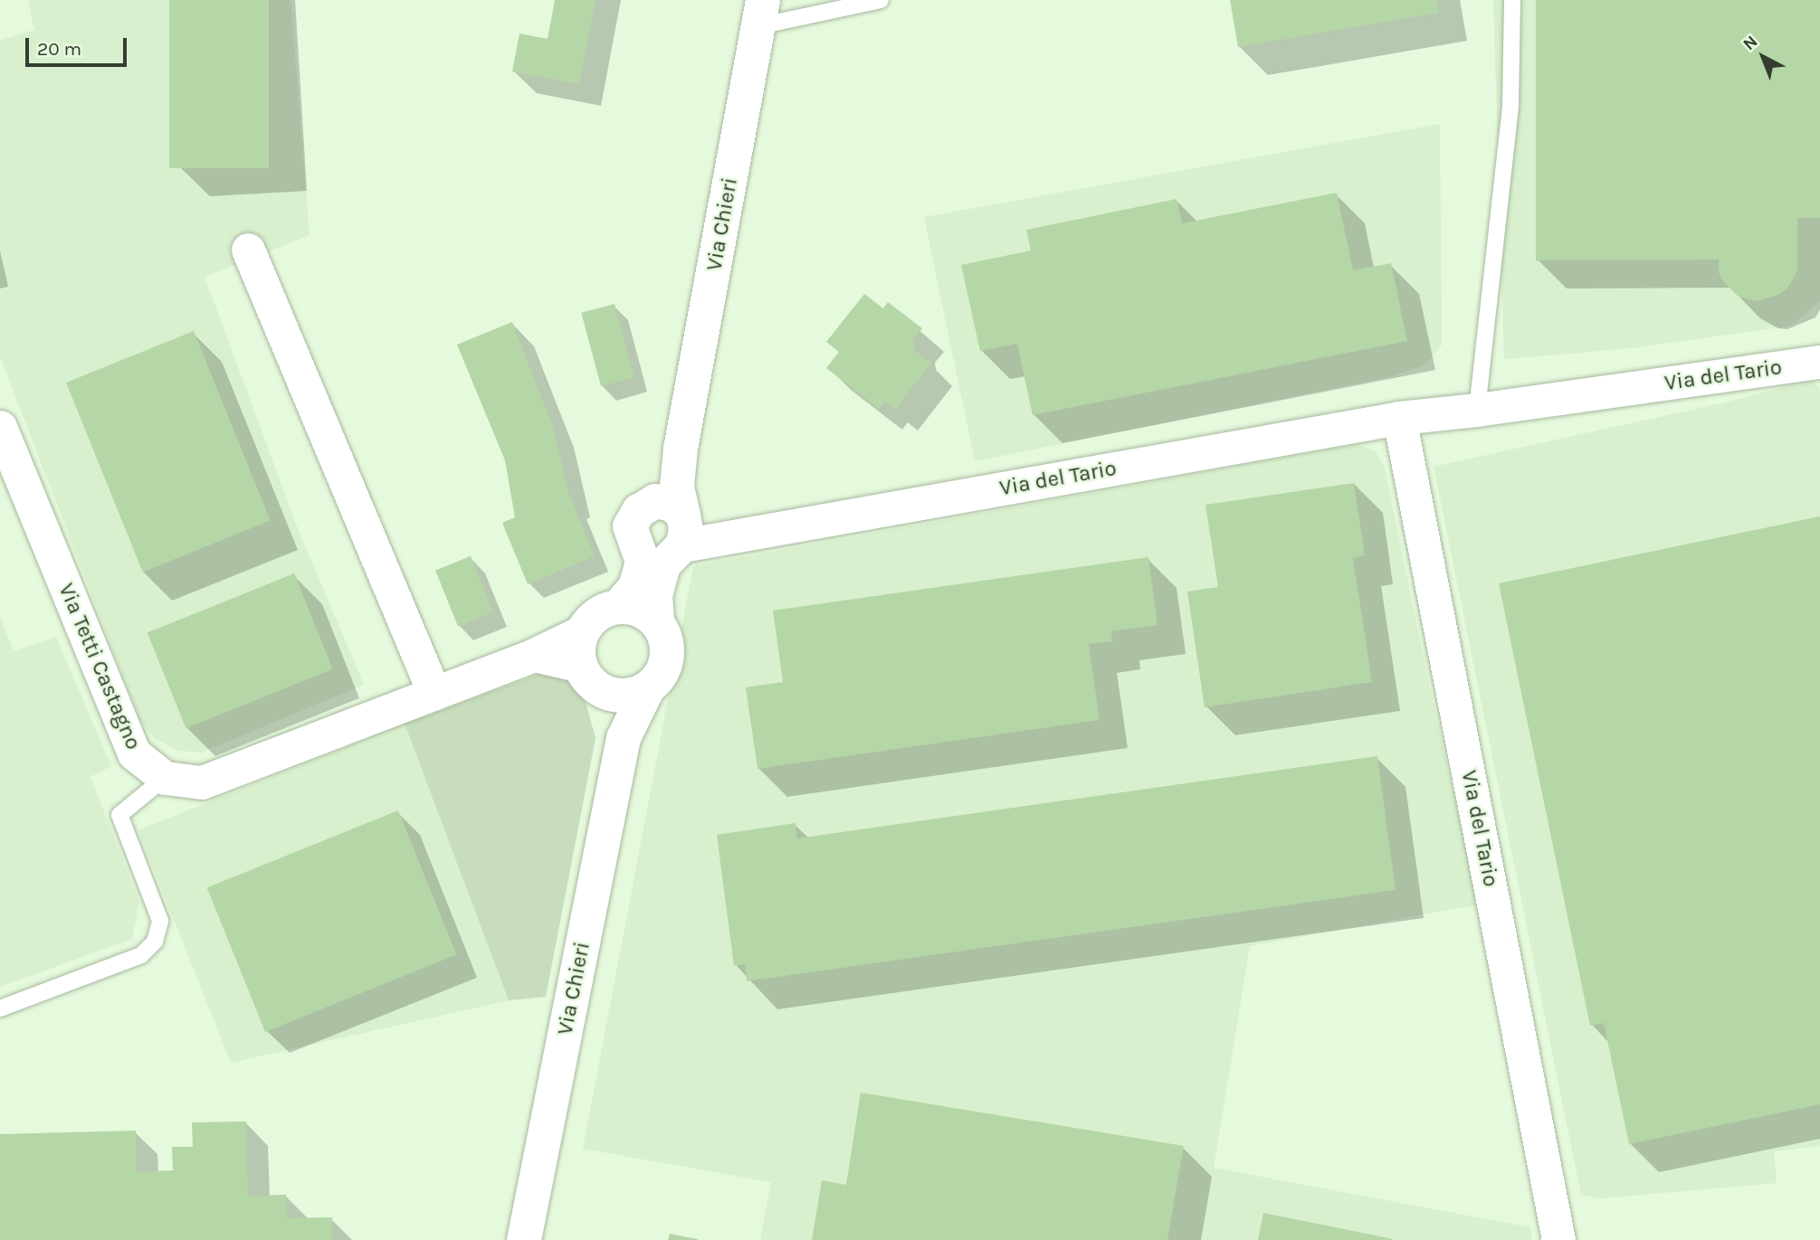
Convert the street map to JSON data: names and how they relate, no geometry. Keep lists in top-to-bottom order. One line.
{"streets":{"main road":["Via Chieri"],"street":["Via del Tario","Via Tetti Castagno"]},"crossings":[["Via Chieri","Via del Tario"]],"scale_bar":"20 m","north":"top left"}
